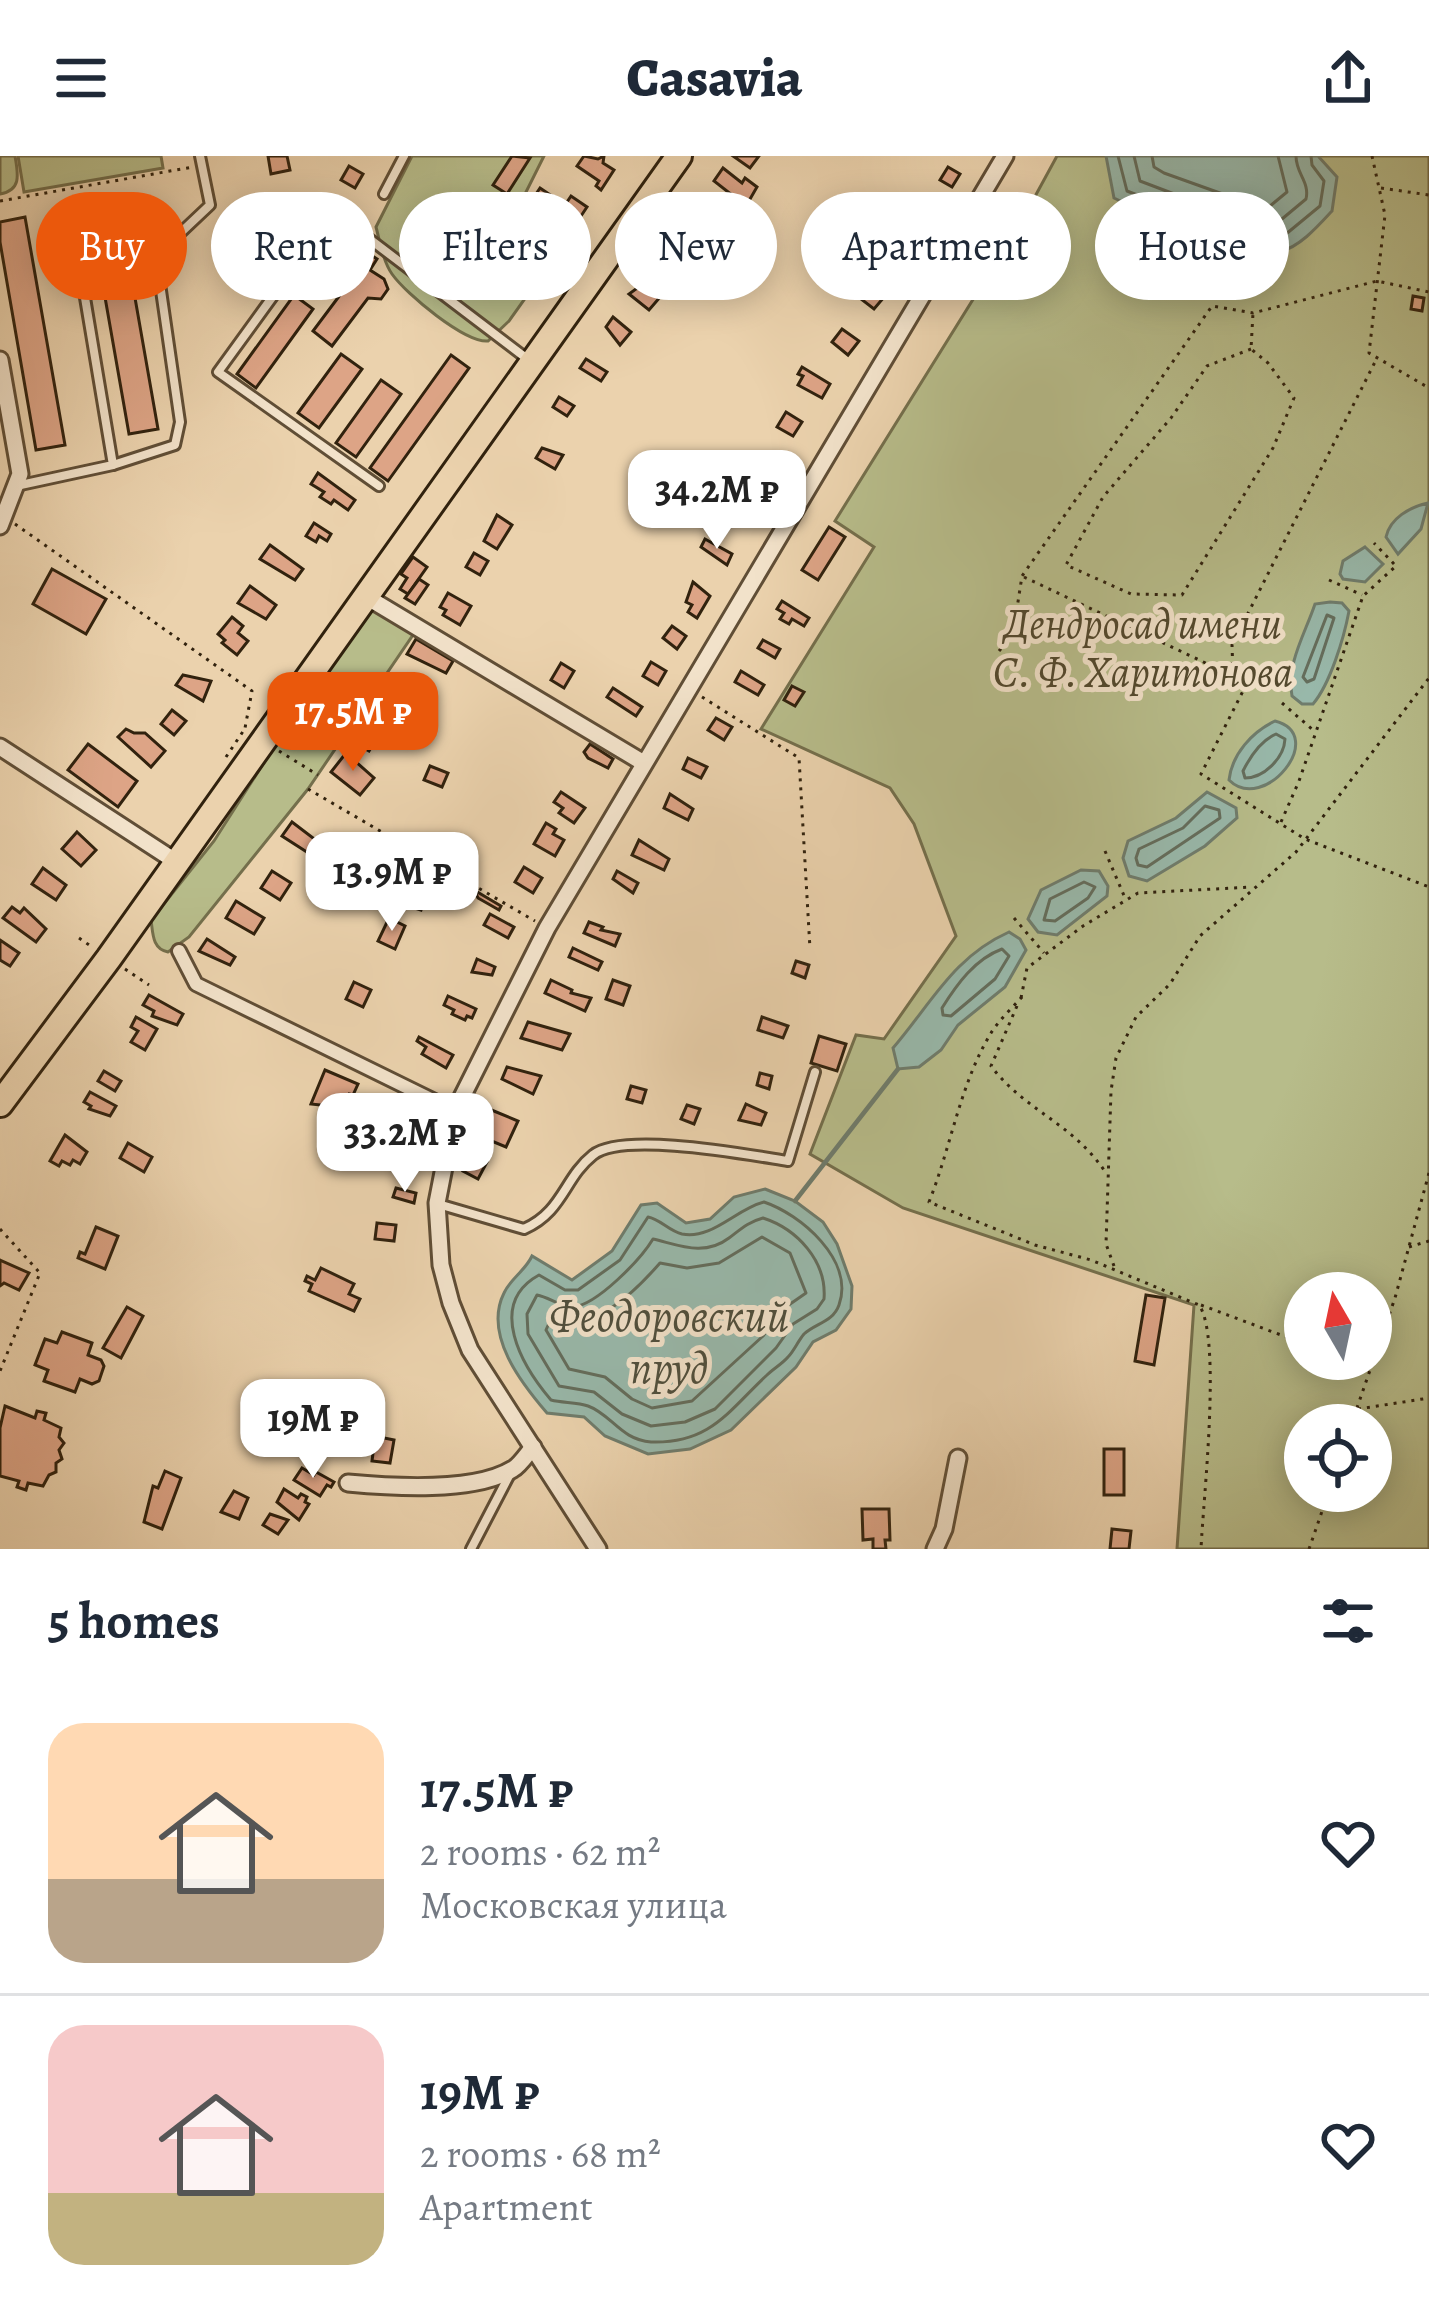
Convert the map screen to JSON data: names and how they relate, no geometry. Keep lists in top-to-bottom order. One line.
{"water":["Феодоровский пруд"],"parks":["Дендросад имени С. Ф. Харитонова"],"north":"top","page":{"header":"Casavia","chip":["Buy","Rent","Filters","New","Apartment","House"],"price":["34.2M ₽","17.5M ₽","13.9M ₽","33.2M ₽","19M ₽"],"heading":"5 homes","list":[{"name":"17.5M ₽","note":"2 rooms · 62 m² · Московская улица"},{"name":"19M ₽","note":"2 rooms · 68 m² · Apartment"}]}}
